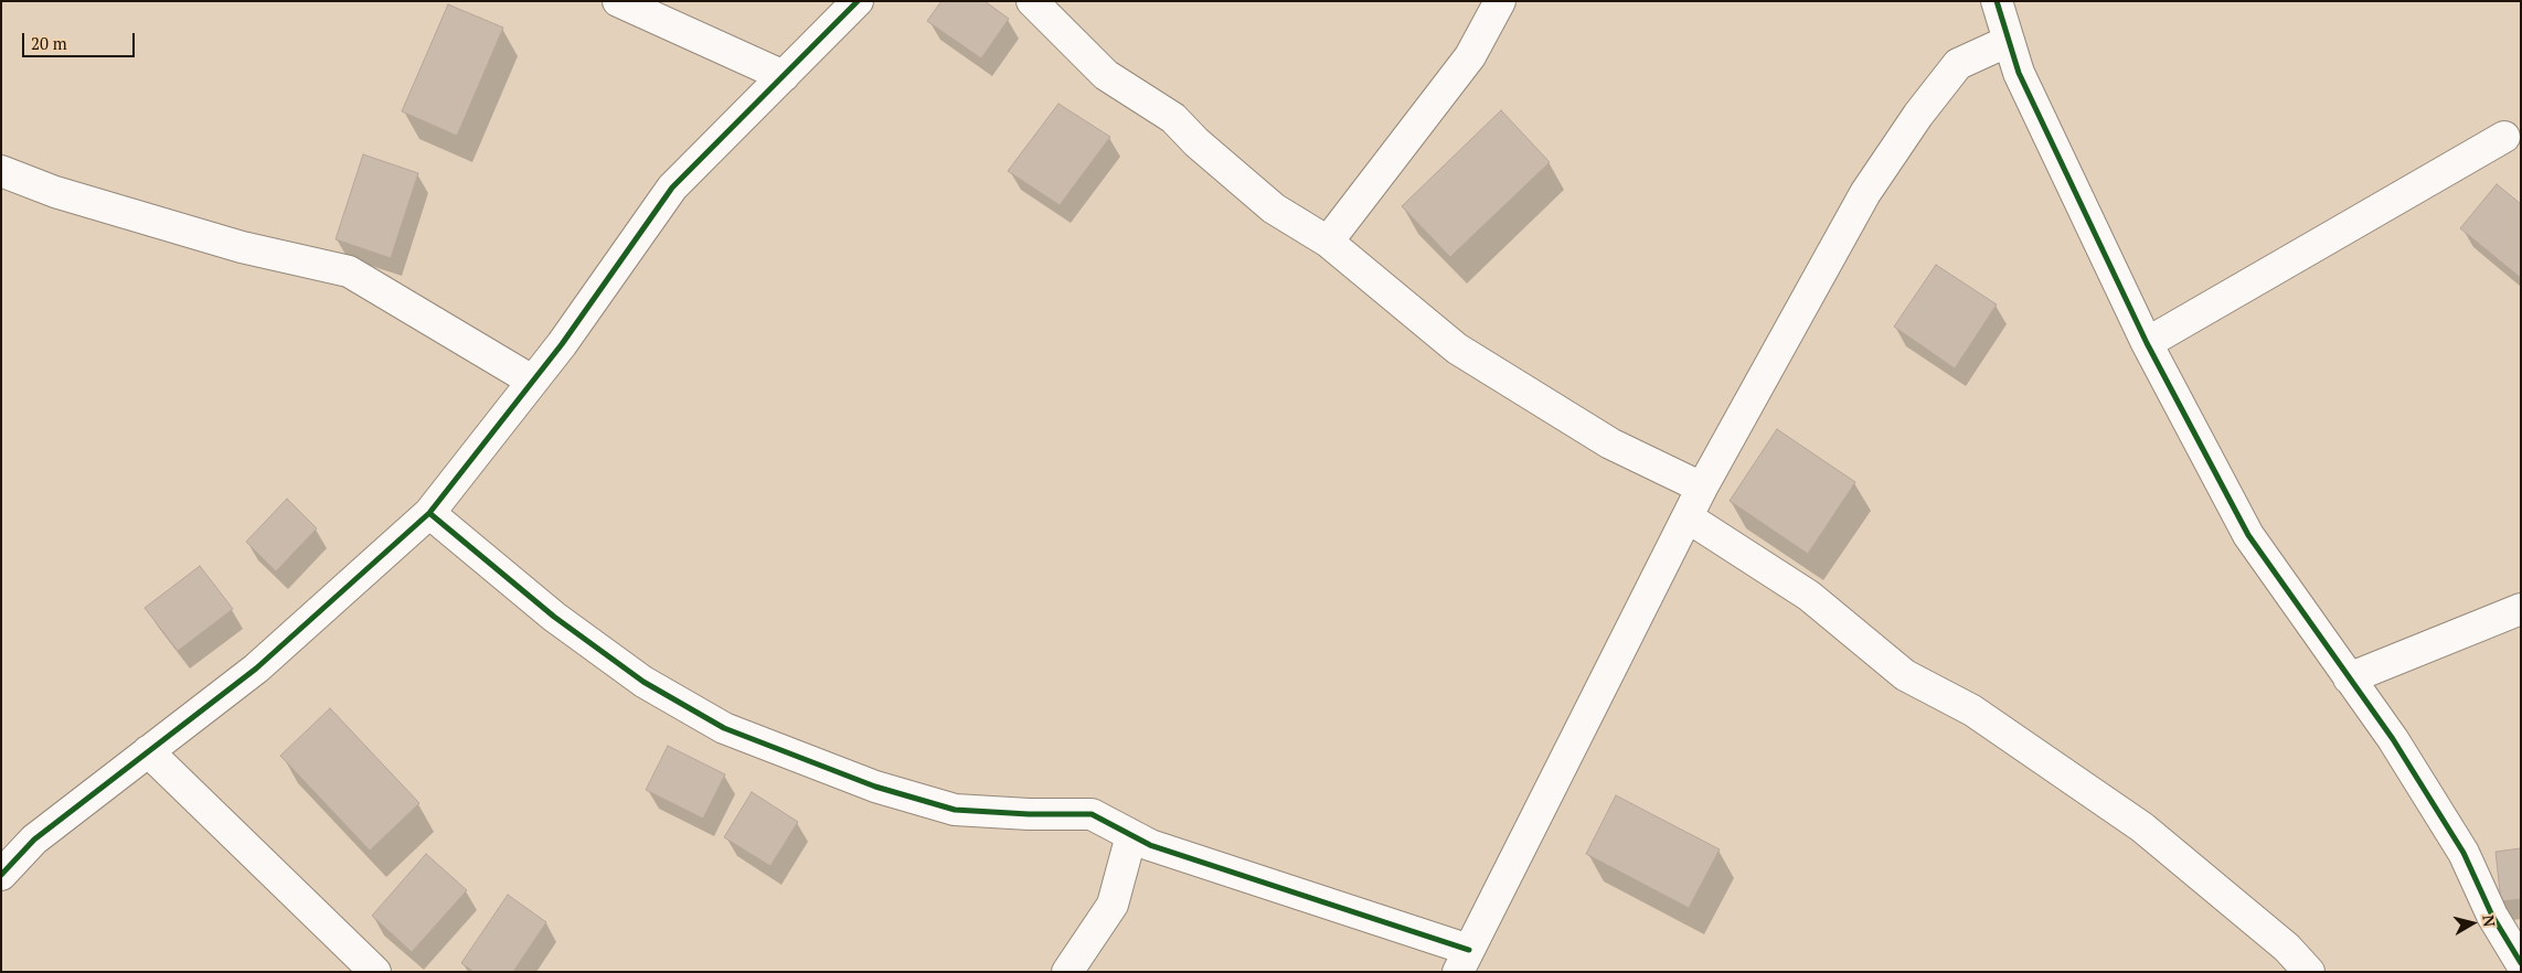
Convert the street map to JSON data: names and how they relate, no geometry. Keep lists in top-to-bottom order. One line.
{"scale_bar":"20 m","north":"right"}
